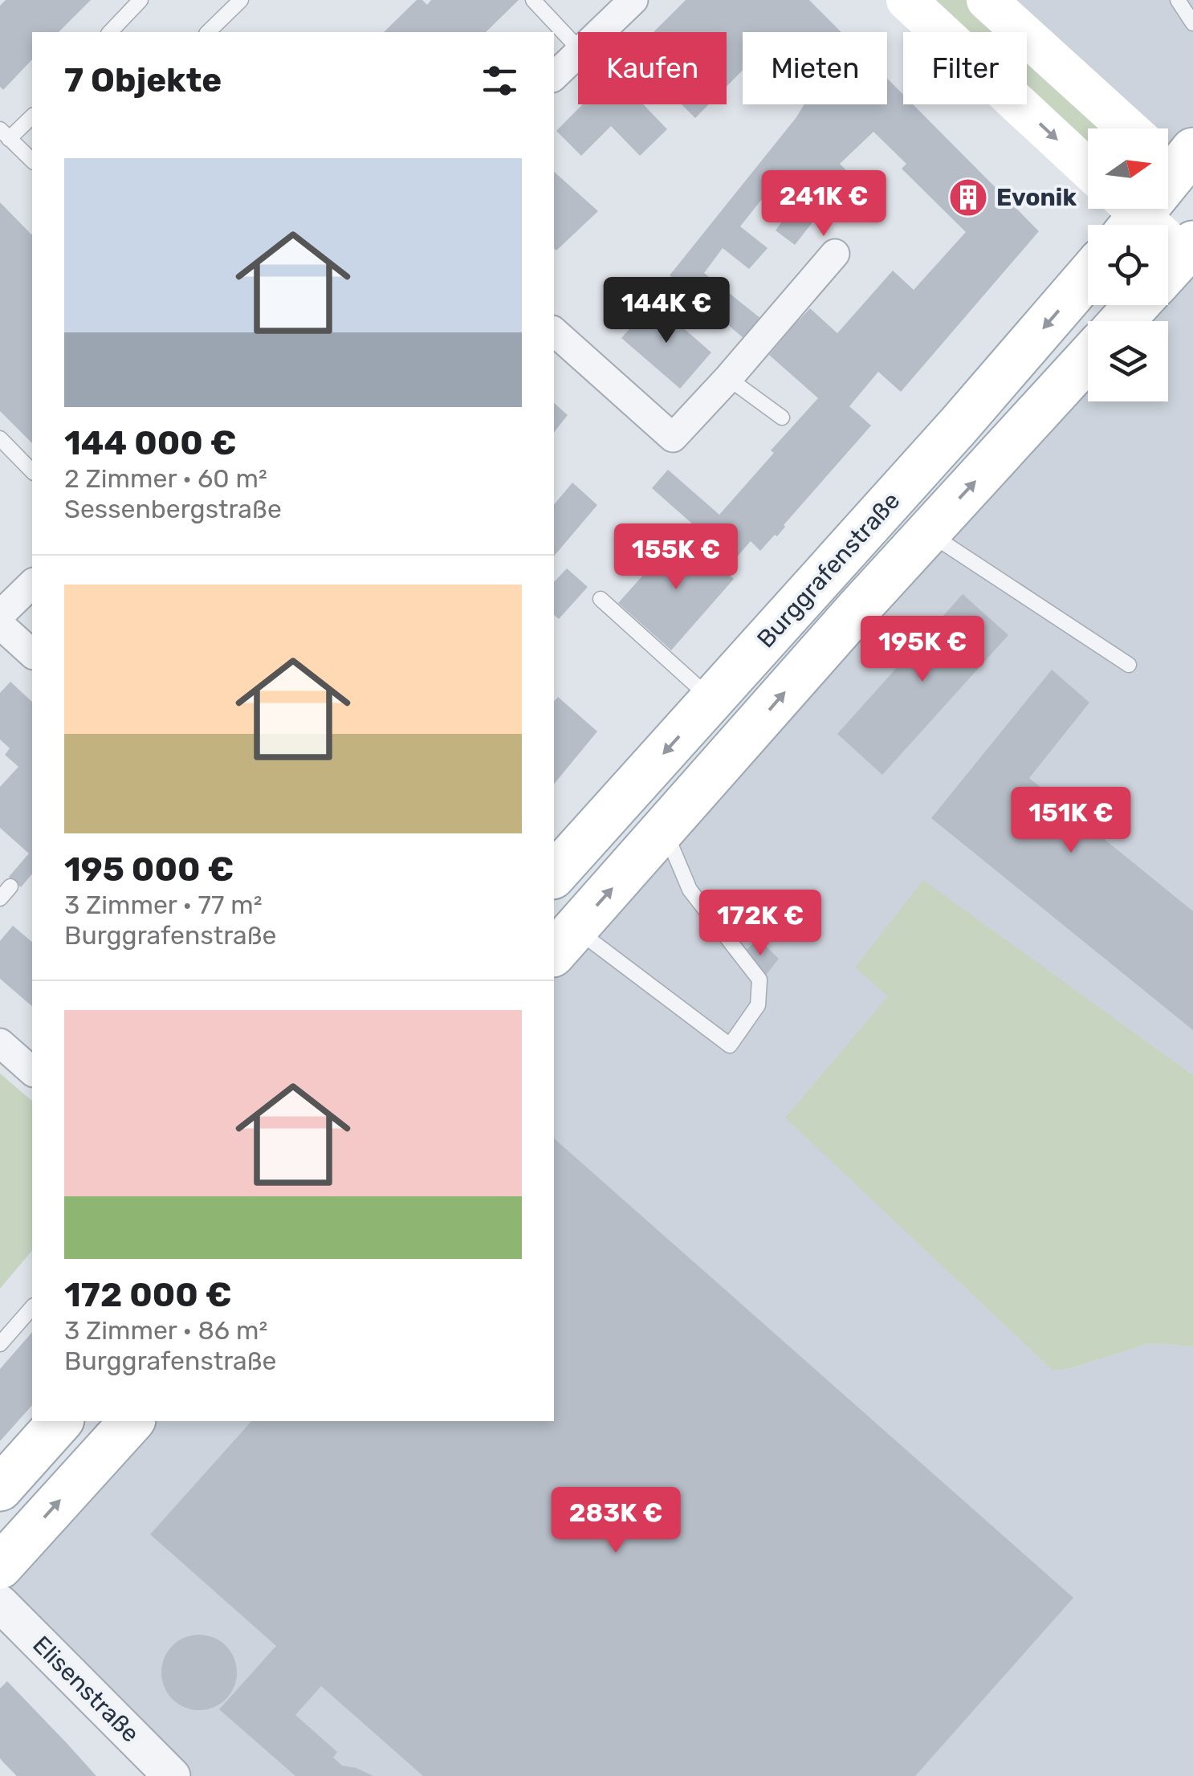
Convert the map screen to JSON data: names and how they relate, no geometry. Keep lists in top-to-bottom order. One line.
{"streets":{"main road":["Burggrafenstraße"],"street":["Elisenstraße"]},"places":{"building":["Evonik"]},"north":"right","page":{"chip":["Kaufen","Mieten","Filter"],"heading":"7 Objekte","list":[{"name":"144 000 €","note":"2 Zimmer · 60 m² · Sessenbergstraße"},{"name":"195 000 €","note":"3 Zimmer · 77 m² · Burggrafenstraße"},{"name":"172 000 €","note":"3 Zimmer · 86 m² · Burggrafenstraße"}],"price":["241K €","144K €","155K €","195K €","151K €","172K €","283K €"]}}
